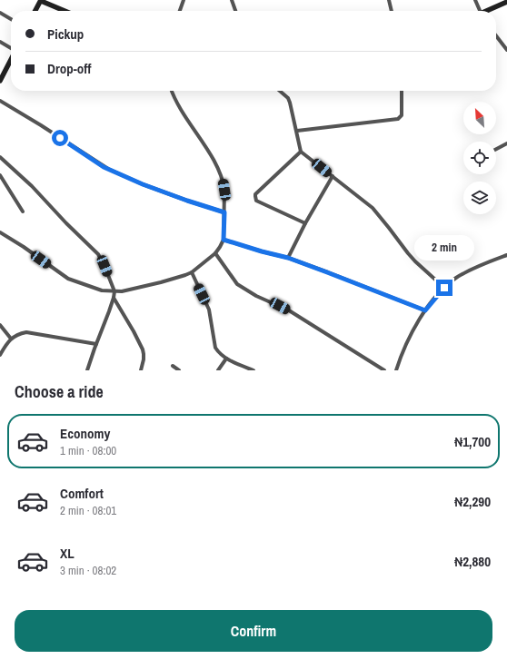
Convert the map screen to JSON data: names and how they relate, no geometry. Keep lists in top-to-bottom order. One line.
{"north":"top left","page":{"banner":["Pickup","Drop-off"],"bubble":"2 min","heading":"Choose a ride","list":[{"name":"Economy","note":"1 min · 08:00","value":"₦1,700"},{"name":"Comfort","note":"2 min · 08:01","value":"₦2,290"},{"name":"XL","note":"3 min · 08:02","value":"₦2,880"}],"buttons":"Confirm"}}
